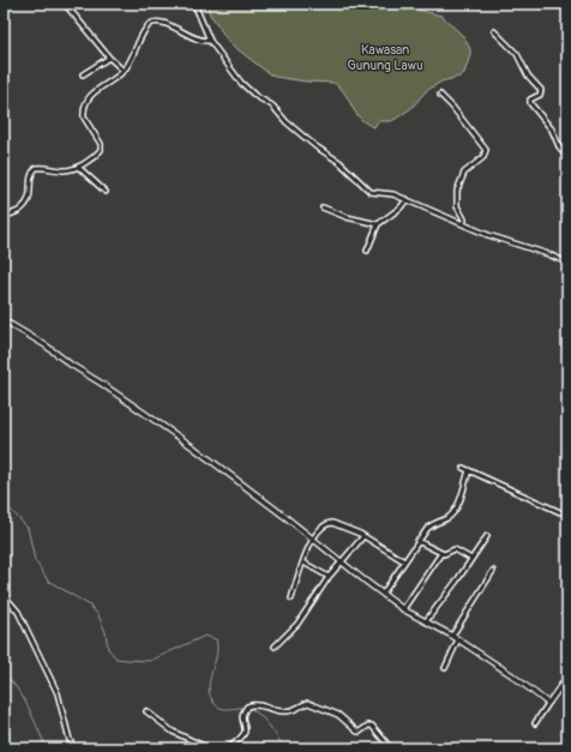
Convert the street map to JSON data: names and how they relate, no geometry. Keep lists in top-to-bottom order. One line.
{"parks":["Kawasan Gunung Lawu"]}
